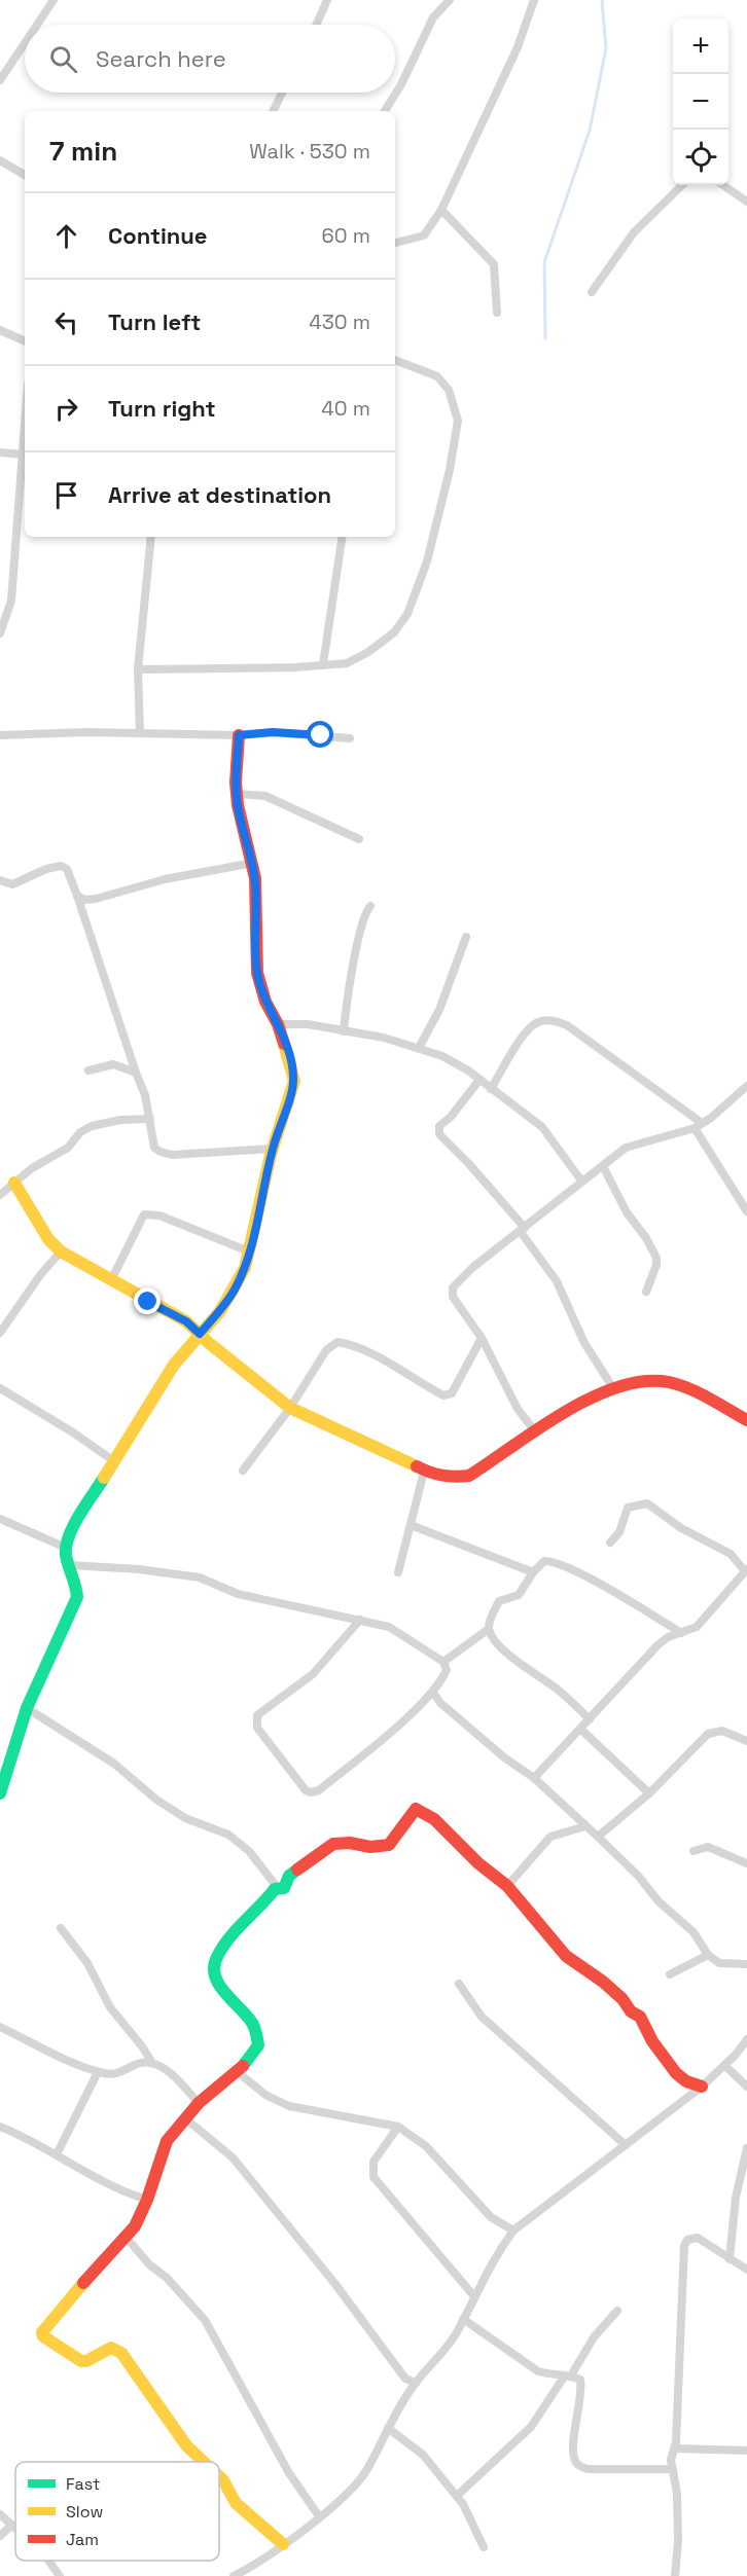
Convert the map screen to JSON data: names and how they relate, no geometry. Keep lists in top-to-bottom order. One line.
{"legend":["Fast","Slow","Jam"],"page":{"map_buttons":["+","−"],"search":"Search here","heading":["7 min","Walk · 530 m"],"list":[["Continue","60 m"],["Turn left","430 m"],["Turn right","40 m"],"Arrive at destination"]}}
